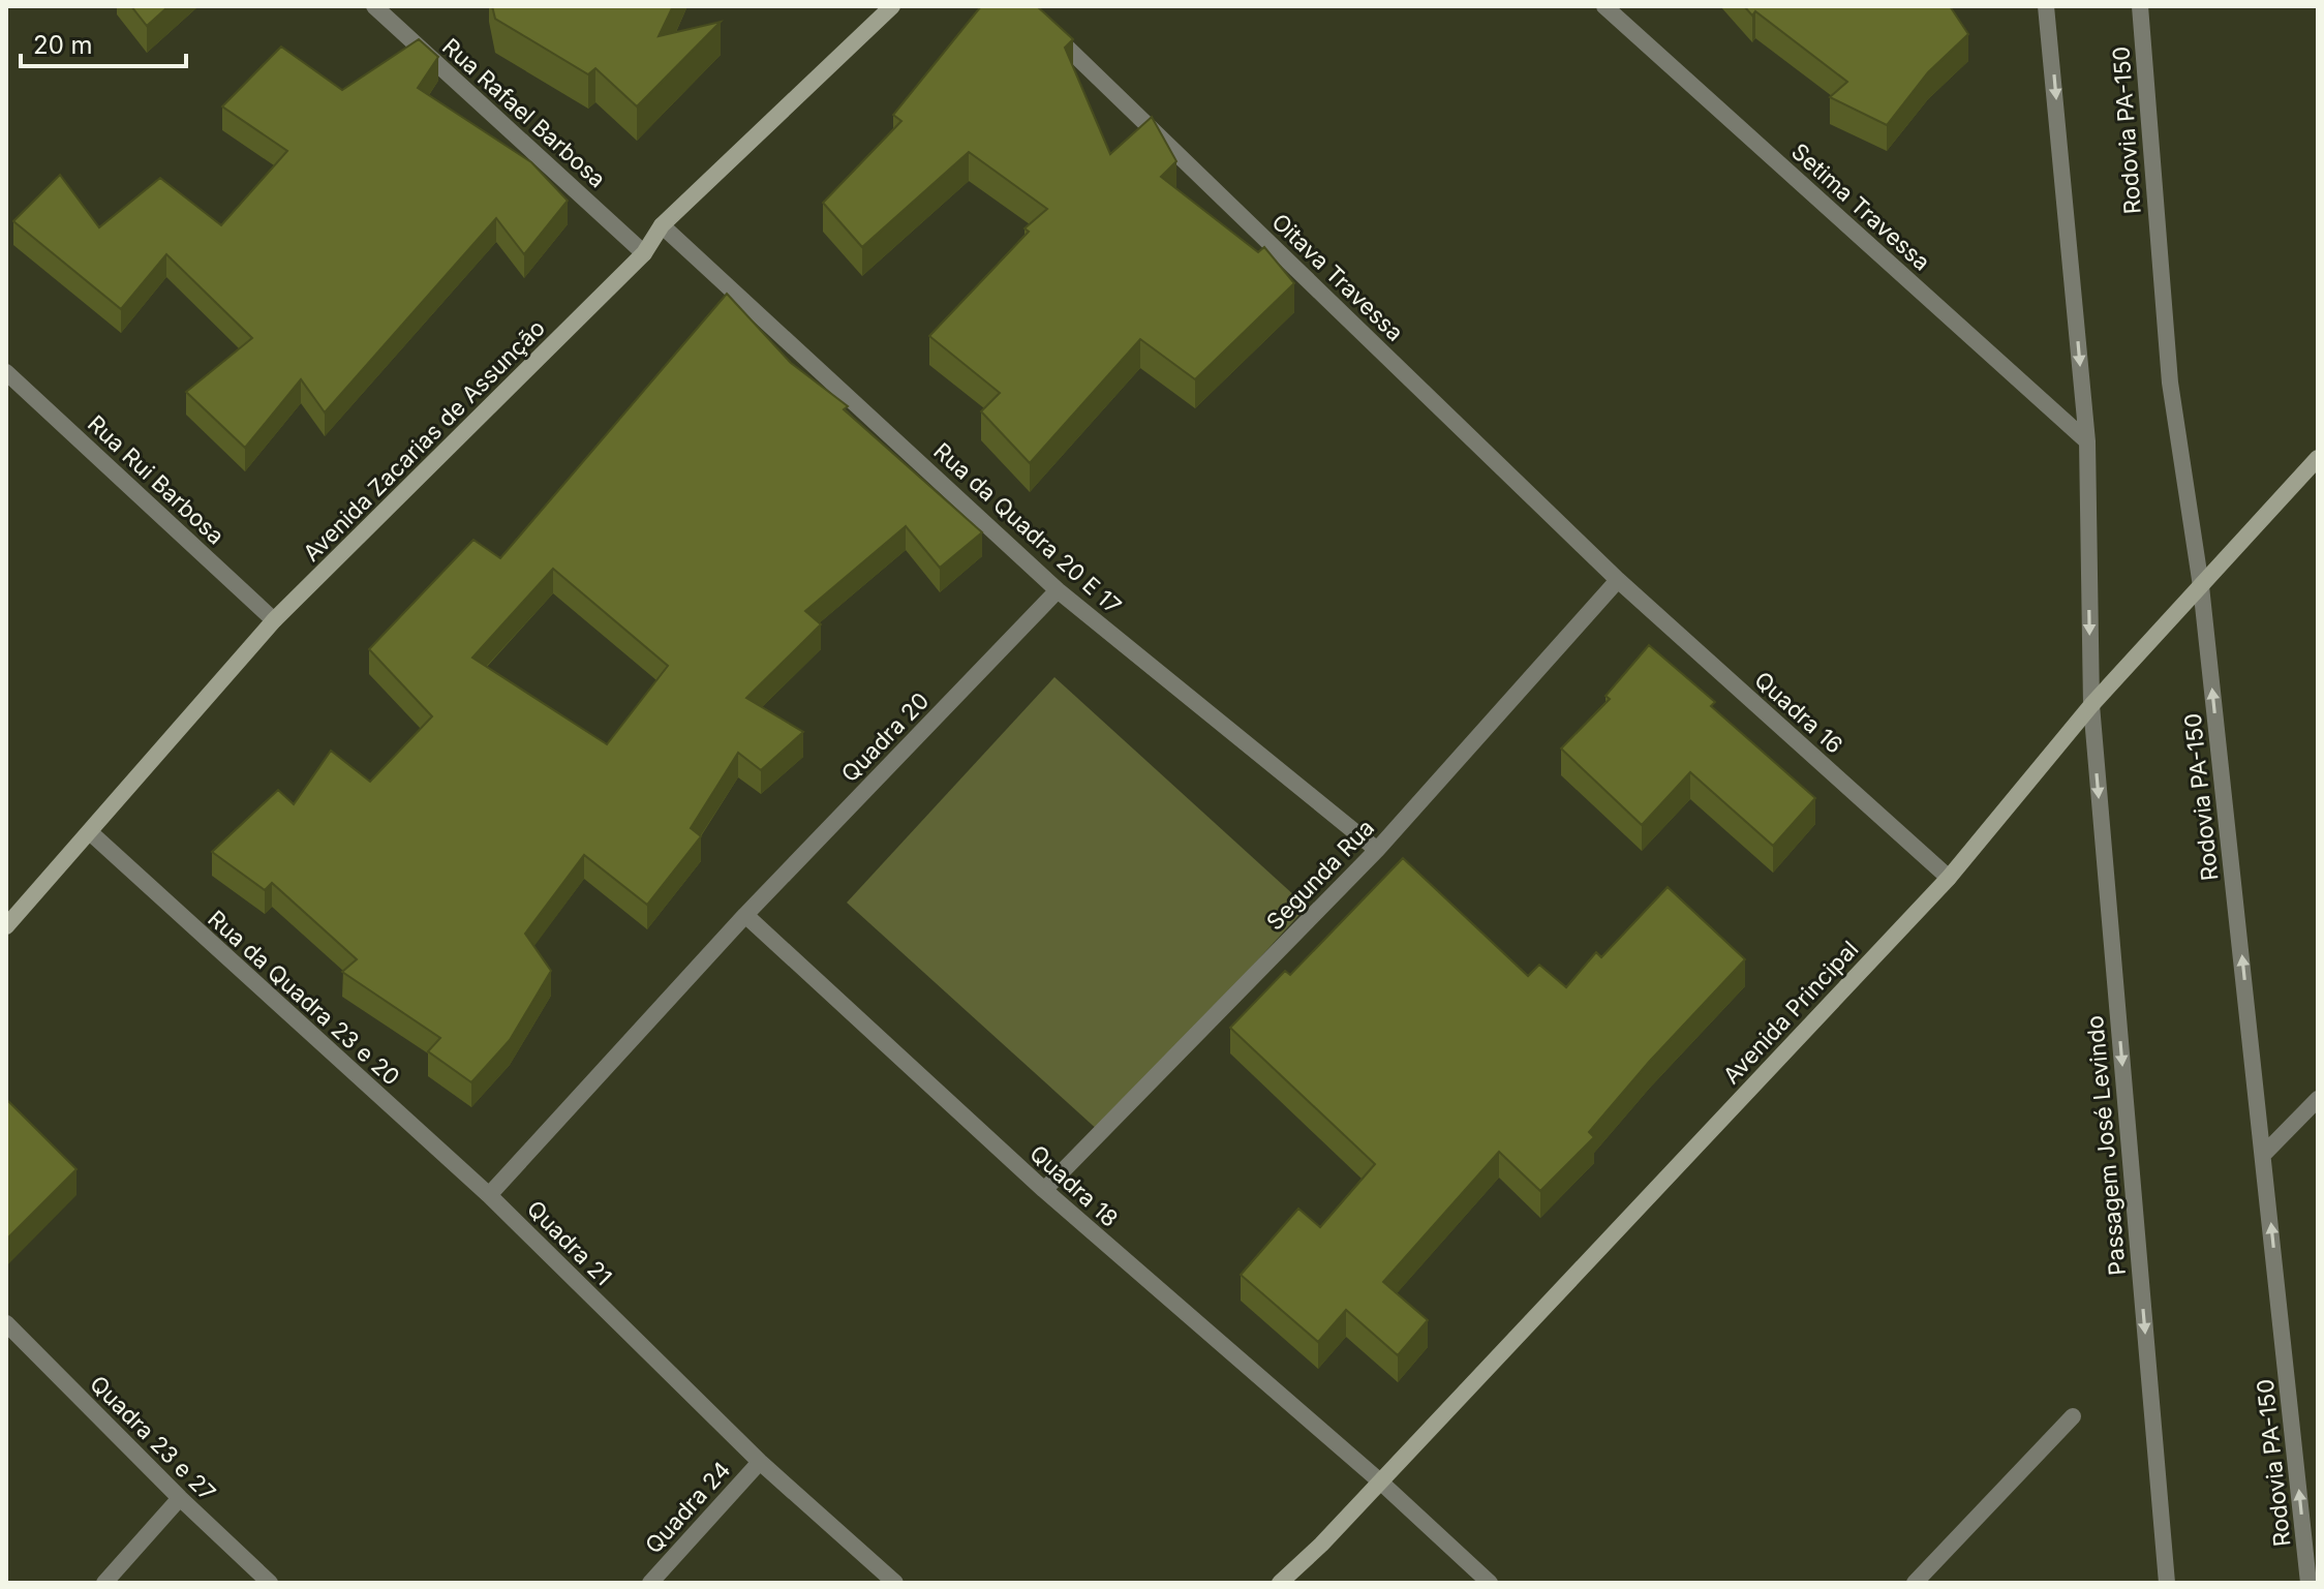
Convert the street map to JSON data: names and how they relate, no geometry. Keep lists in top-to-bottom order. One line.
{"streets":{"street":["Rua Rafael Barbosa","Rodovia PA-150","Setima Travessa","Oitava Travessa","Avenida Zacarias de Assunção","Rua Rui Barbosa","Rua da Quadra 20 E 17","Quadra 16","Quadra 20","Segunda Rua","Rua da Quadra 23 e 20","Avenida Principal","Passagem José Levindo","Quadra 18","Quadra 21","Quadra 23 e 27","Quadra 24"]},"crossings":[["Rua Rafael Barbosa","Avenida Zacarias de Assunção"],["Rodovia PA-150","Avenida Principal"],["Oitava Travessa","Quadra 16"],["Oitava Travessa","Segunda Rua"],["Avenida Zacarias de Assunção","Rua Rui Barbosa"],["Avenida Zacarias de Assunção","Rua da Quadra 20 E 17"],["Avenida Zacarias de Assunção","Rua da Quadra 23 e 20"],["Rua da Quadra 20 E 17","Quadra 20"],["Rua da Quadra 20 E 17","Segunda Rua"],["Quadra 16","Segunda Rua"],["Quadra 16","Avenida Principal"],["Quadra 20","Quadra 18"],["Segunda Rua","Quadra 18"],["Rua da Quadra 23 e 20","Quadra 21"],["Avenida Principal","Passagem José Levindo"],["Avenida Principal","Quadra 18"],["Quadra 21","Quadra 24"]],"one_way":["Rodovia PA-150","Passagem José Levindo"],"scale_bar":"20 m"}
